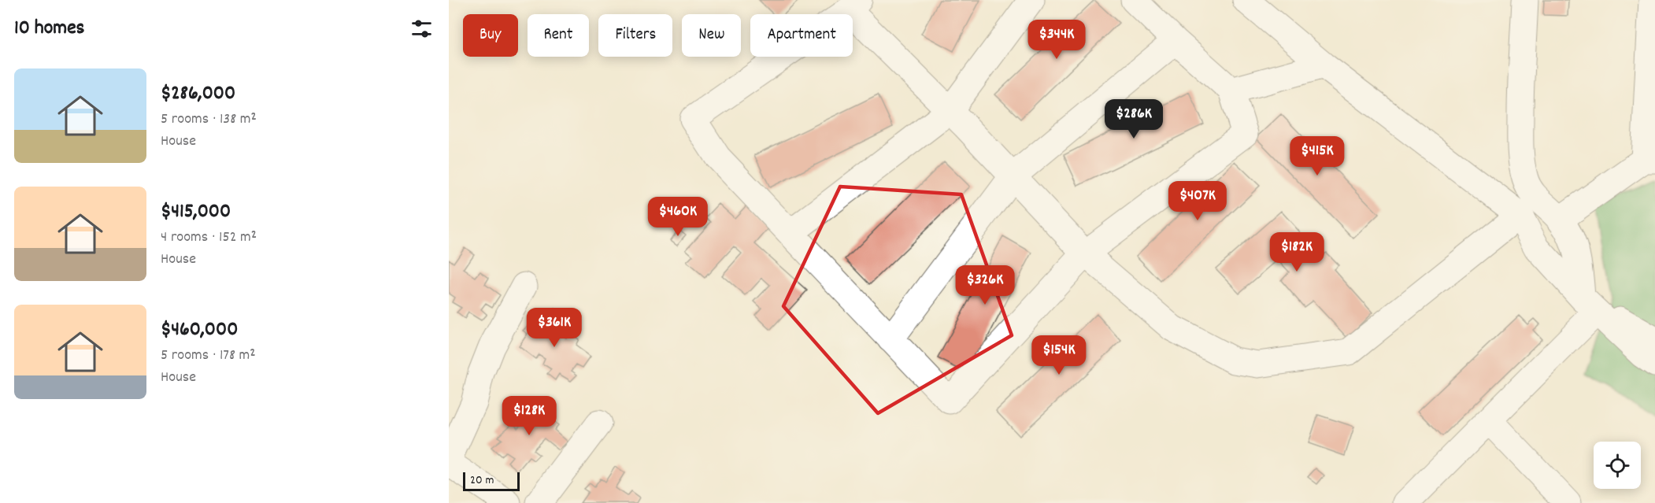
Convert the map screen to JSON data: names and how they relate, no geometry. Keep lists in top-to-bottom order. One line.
{"scale_bar":"20 m","page":{"heading":"10 homes","chip":["Buy","Rent","Filters","New","Apartment"],"price":["$344K","$286K","$415K","$407K","$460K","$182K","$326K","$361K","$154K","$128K"],"list":[{"name":"$286,000","note":"5 rooms · 138 m² · House"},{"name":"$415,000","note":"4 rooms · 152 m² · House"},{"name":"$460,000","note":"5 rooms · 178 m² · House"}],"scale":"20 m"}}
